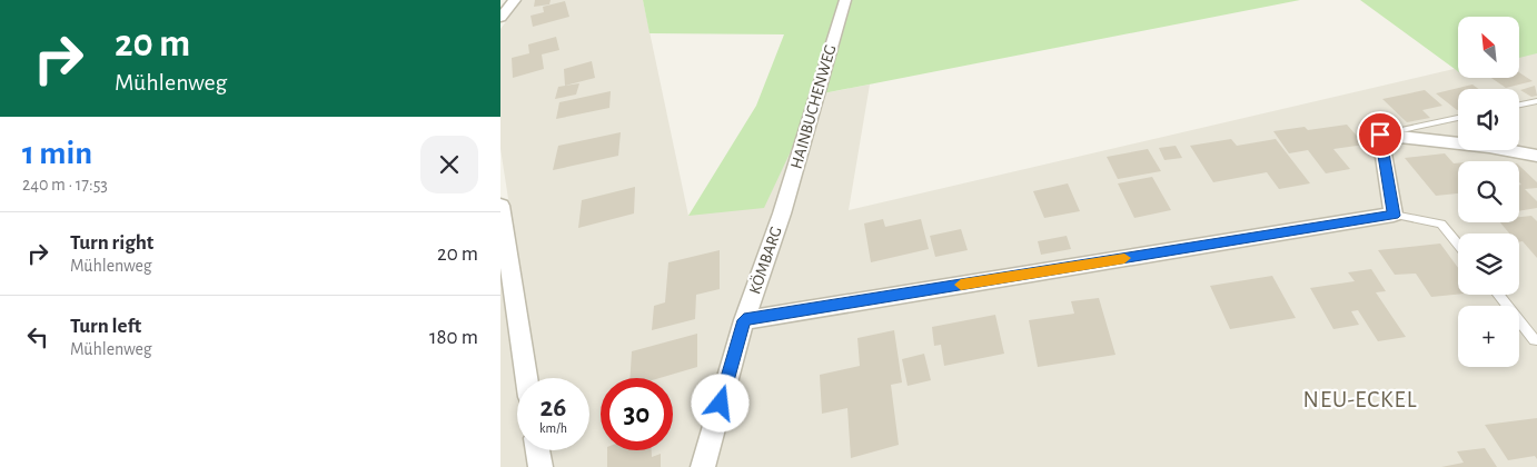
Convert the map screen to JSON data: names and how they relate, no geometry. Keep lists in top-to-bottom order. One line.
{"streets":{"street":["HAINBUCHENWEG","KÖMBARG"]},"crossings":[["HAINBUCHENWEG","KÖMBARG"]],"districts":["NEU-ECKEL"],"north":"top left","page":{"turn":["20 m","Mühlenweg"],"map_buttons":"+","heading":["1 min","240 m · 17:53"],"list":[{"name":"Turn right","note":"Mühlenweg","value":"20 m"},{"name":"Turn left","note":"Mühlenweg","value":"180 m"}],"speed":"26 km/h","limit":"30"}}
